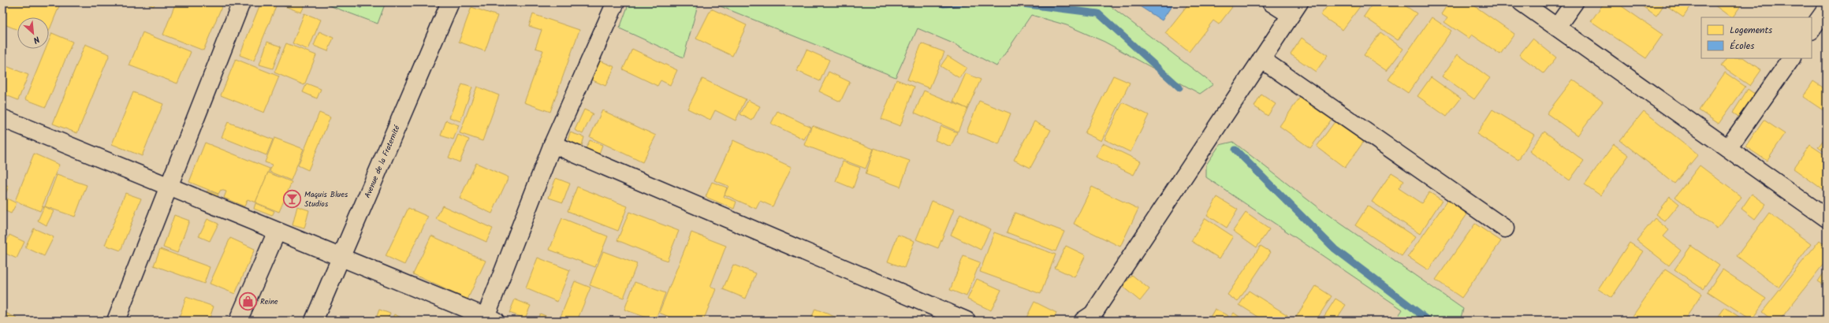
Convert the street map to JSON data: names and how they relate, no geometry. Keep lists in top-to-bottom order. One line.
{"streets":{"street":["Avenue de la Fraternité"]},"places":{"bar":["Maquis Blues Studios"],"shop":["Reine"]},"legend":["Logements","Écoles"],"north":"bottom right"}
